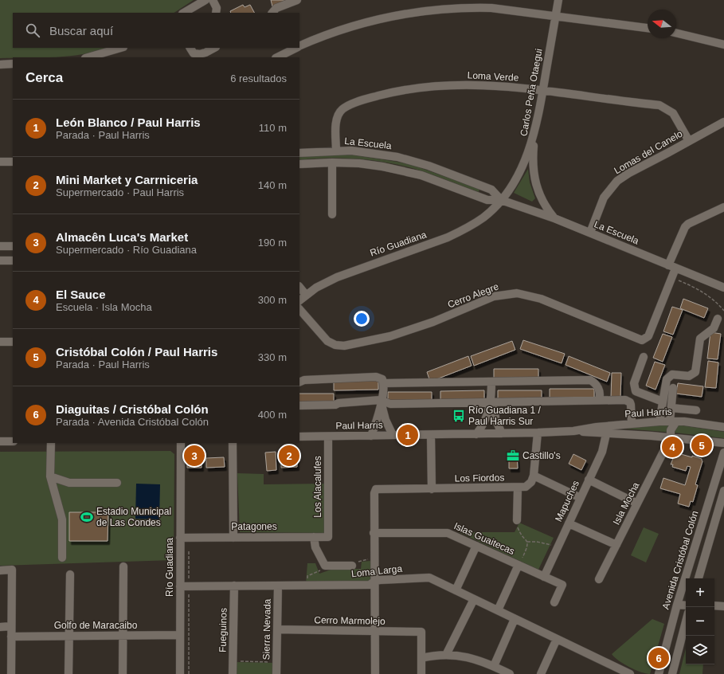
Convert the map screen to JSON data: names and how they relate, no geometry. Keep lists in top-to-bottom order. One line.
{"streets":{"street":["Loma Verde","Carlos Peña Otaegui","La Escuela","Lomas del Canelo","Río Guadiana","Cerro Alegre","Paul Harris","Los Fiordos","Los Alacalufes","Mapuches","Isla Mocha","Patagones","Islas Guaitecas","Avenida Cristóbal Colón","Loma Larga","Cerro Marmolejo","Golfo de Maracaibo","Sierra Nevada","Fueguinos"]},"crossings":[["Loma Verde","Carlos Peña Otaegui"],["Loma Verde","La Escuela"],["Loma Verde","Lomas del Canelo"],["Carlos Peña Otaegui","La Escuela"],["Carlos Peña Otaegui","Río Guadiana"],["La Escuela","Lomas del Canelo"],["La Escuela","Río Guadiana"],["La Escuela","Cerro Alegre"],["Río Guadiana","Patagones"],["Río Guadiana","Loma Larga"],["Río Guadiana","Golfo de Maracaibo"],["Paul Harris","Los Alacalufes"],["Paul Harris","Mapuches"],["Paul Harris","Isla Mocha"],["Los Fiordos","Islas Guaitecas"],["Los Alacalufes","Patagones"],["Mapuches","Islas Guaitecas"],["Loma Larga","Sierra Nevada"],["Loma Larga","Fueguinos"],["Cerro Marmolejo","Sierra Nevada"]],"places":{"bus stop":["Río Guadiana 1 / Paul Harris Sur"],"office":["Castillo's"],"sports":["Estadio Municipal de Las Condes"]},"north":"left","page":{"search":"Buscar aquí","heading":["Cerca","6 resultados"],"list":[{"mark":"1","name":"León Blanco / Paul Harris","note":"Parada · Paul Harris","value":"110 m"},{"mark":"2","name":"Mini Market y Carrniceria","note":"Supermercado · Paul Harris","value":"140 m"},{"mark":"3","name":"Almacên Luca's Market","note":"Supermercado · Río Guadiana","value":"190 m"},{"mark":"4","name":"El Sauce","note":"Escuela · Isla Mocha","value":"300 m"},{"mark":"5","name":"Cristóbal Colón / Paul Harris","note":"Parada · Paul Harris","value":"330 m"},{"mark":"6","name":"Diaguitas / Cristóbal Colón","note":"Parada · Avenida Cristóbal Colón","value":"400 m"}],"pins":["1","5","4","2","3","6"],"map_buttons":["+","−"]}}
